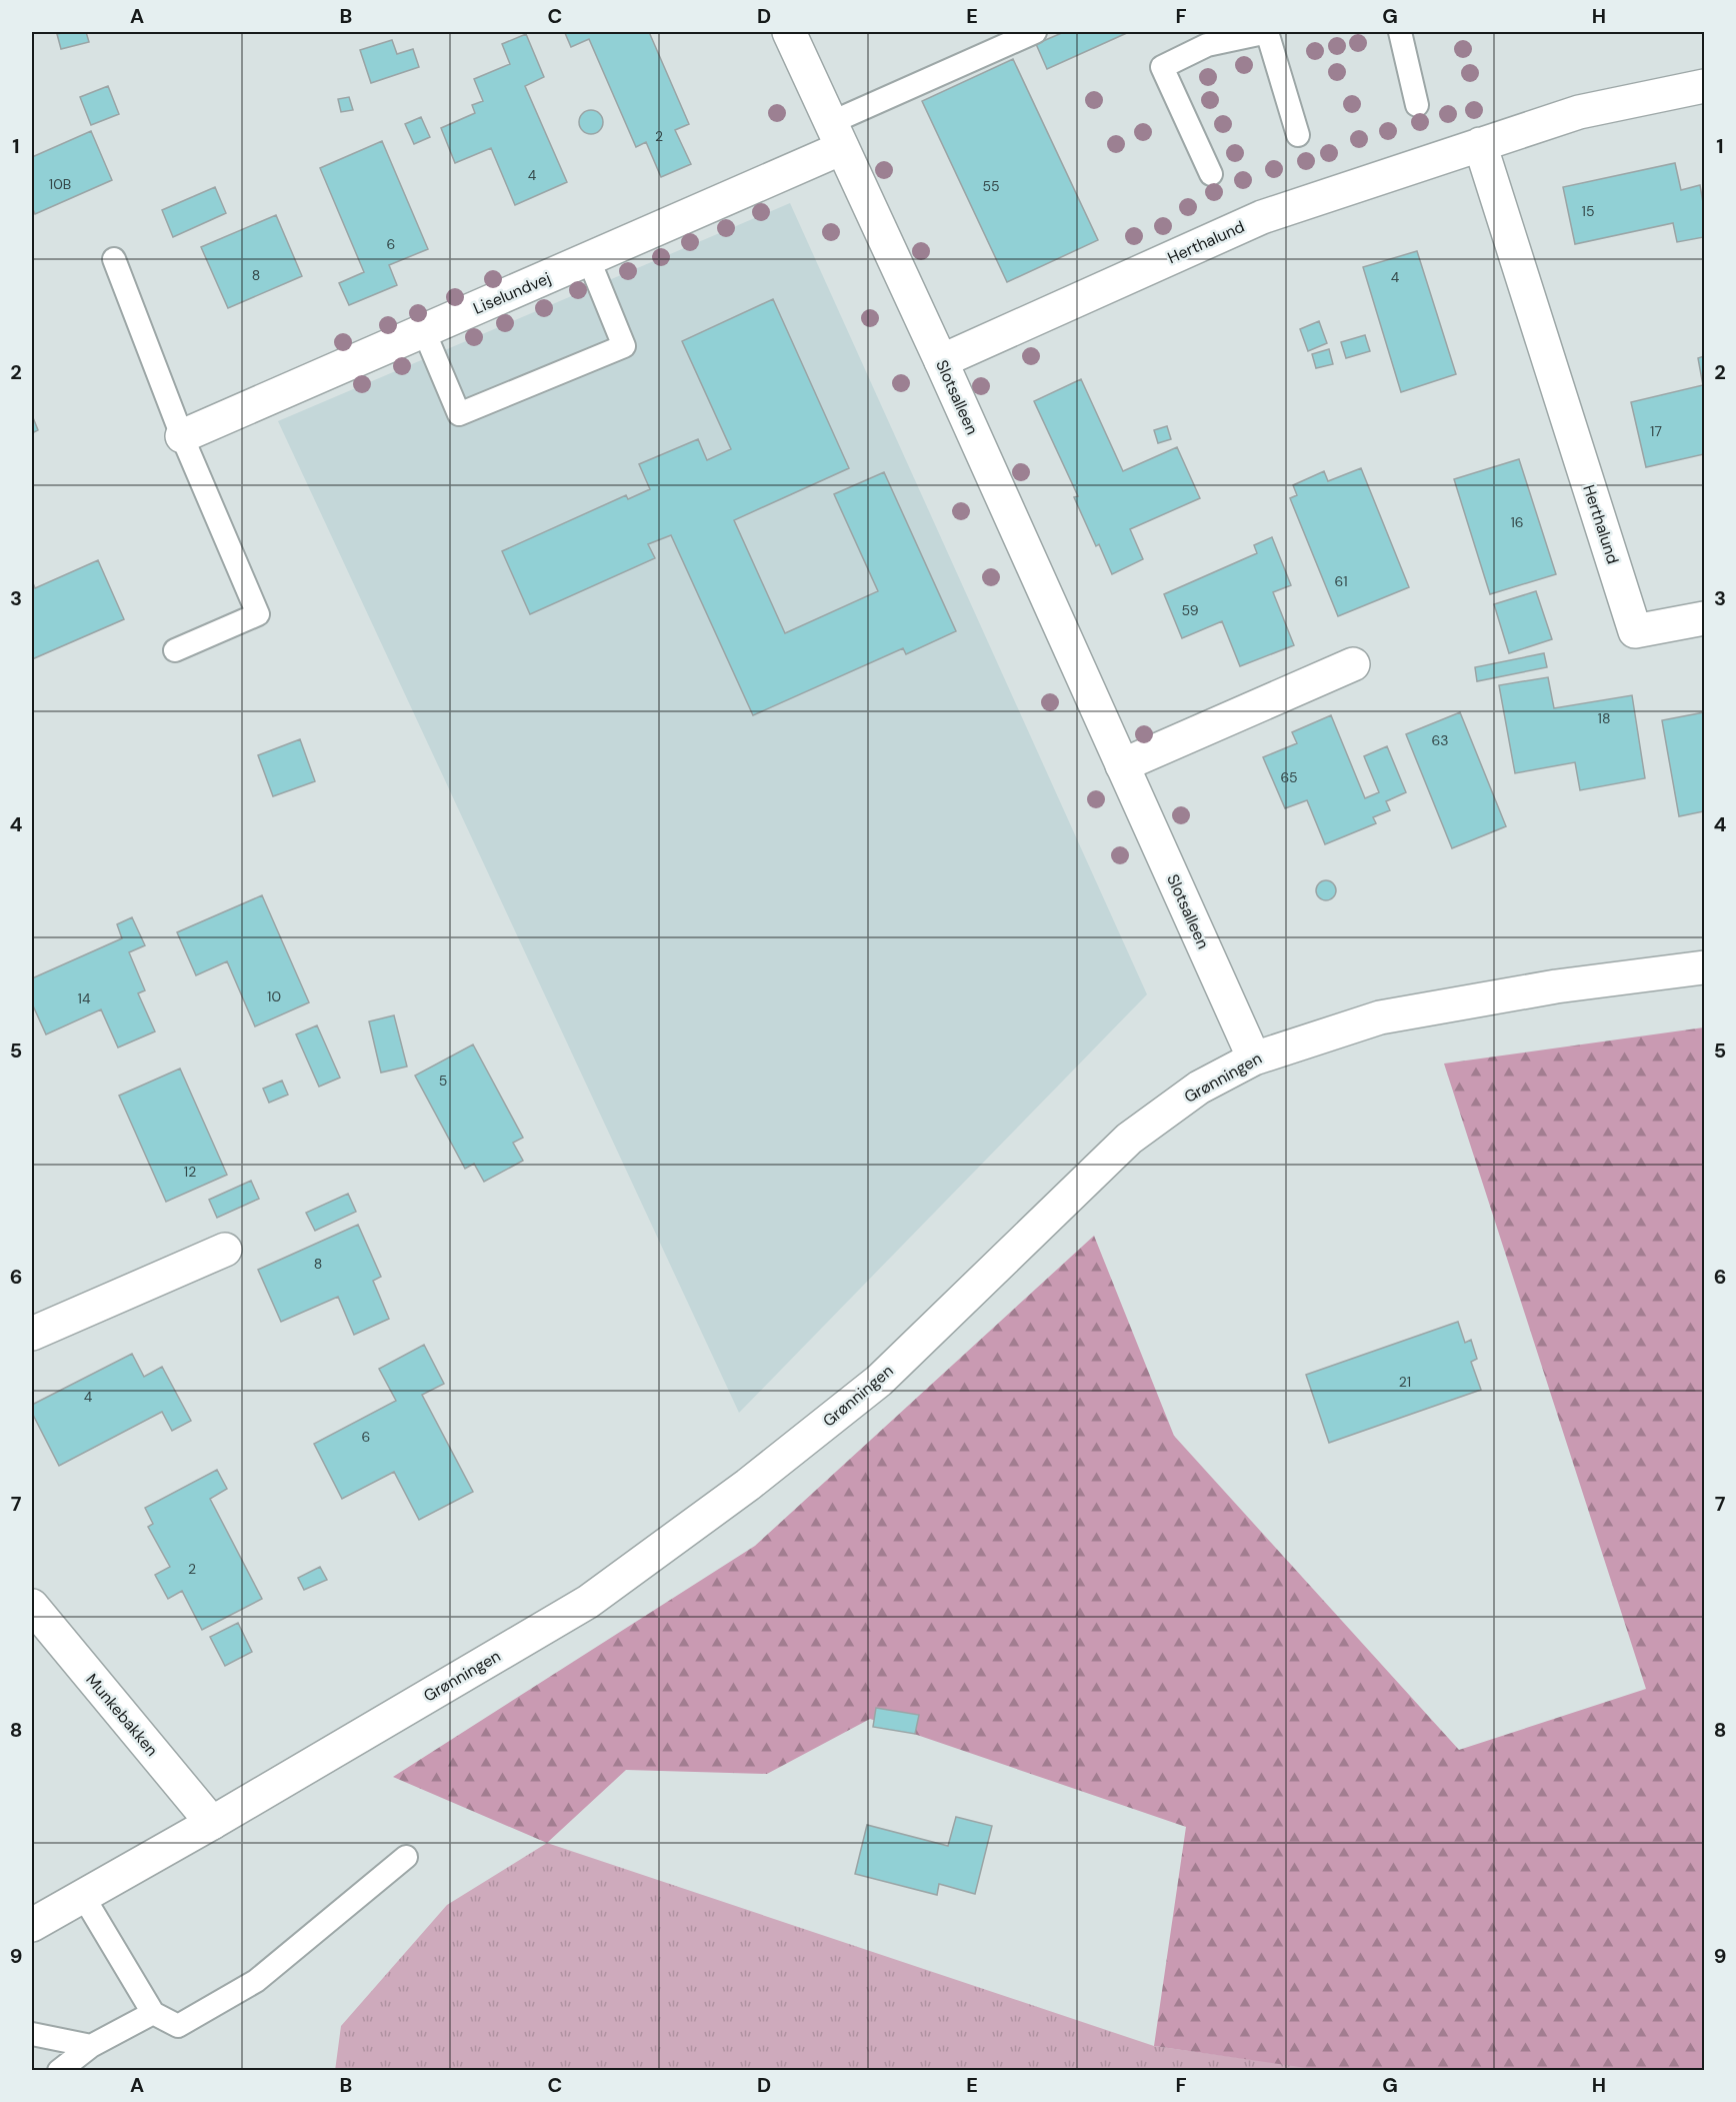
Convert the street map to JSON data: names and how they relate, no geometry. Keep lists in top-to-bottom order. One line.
{"streets":{"street":["Herthalund","Liselundvej","Slotsalleen","Grønningen","Munkebakken"]},"crossings":[["Herthalund","Slotsalleen"],["Liselundvej","Slotsalleen"],["Slotsalleen","Grønningen"],["Grønningen","Munkebakken"]],"house_numbers":["2","4","10B","55","15","6","8","4","17","16","61","59","18","63","65","10","14","5","12","8","21","4","6","2"],"grid":{"columns":["A","B","C","D","E","F","G","H"],"rows":["1","2","3","4","5","6","7","8","9"]}}
